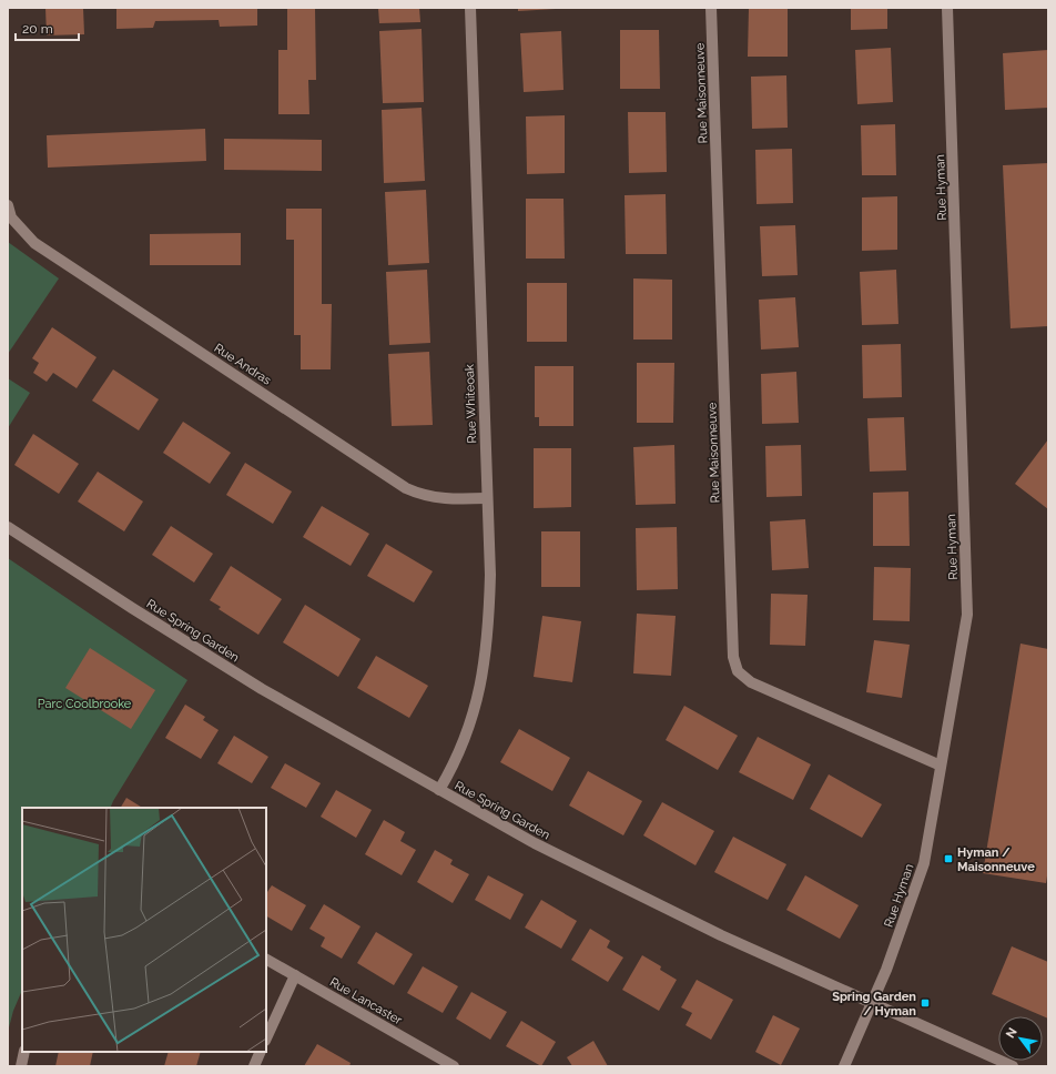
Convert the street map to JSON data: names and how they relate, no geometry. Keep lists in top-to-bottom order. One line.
{"streets":{"street":["Rue Maisonneuve","Rue Hyman","Rue Andras","Rue Whiteoak","Rue Spring Garden","Rue Lancaster"]},"crossings":[["Rue Maisonneuve","Rue Hyman"],["Rue Hyman","Rue Spring Garden"],["Rue Andras","Rue Whiteoak"],["Rue Whiteoak","Rue Spring Garden"]],"parks":["Parc Coolbrooke"],"places":{"transit":["Hyman / Maisonneuve","Spring Garden / Hyman"]},"scale_bar":"20 m","north":"top left"}
